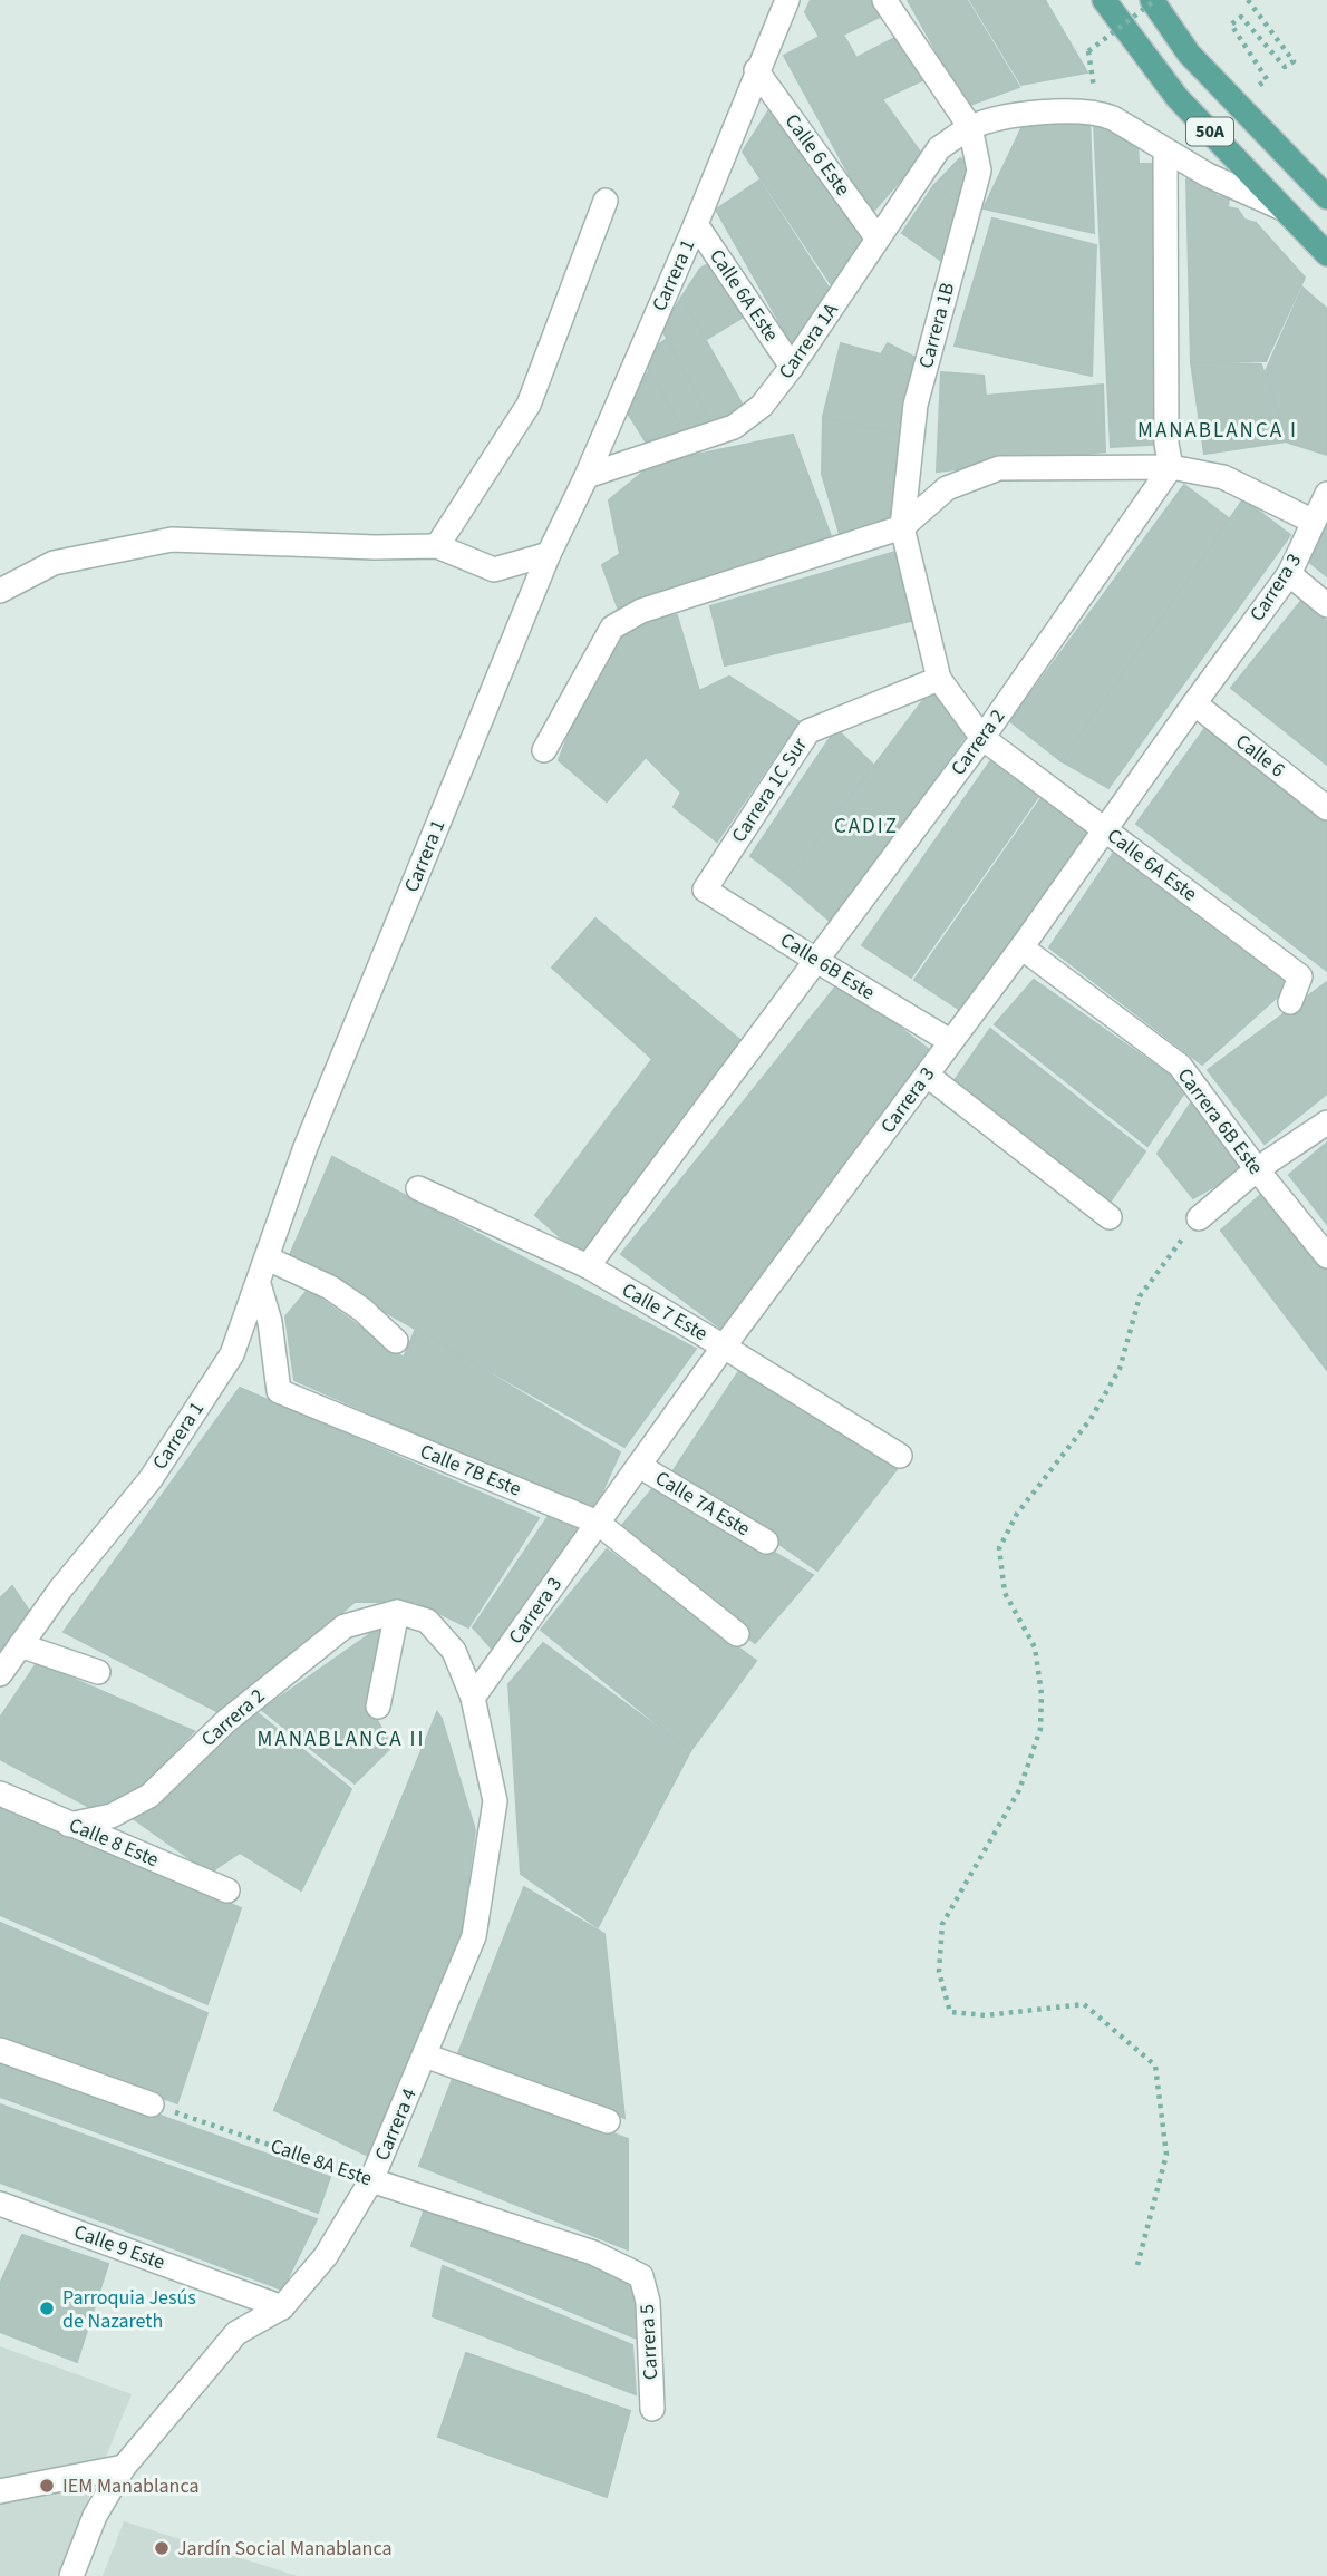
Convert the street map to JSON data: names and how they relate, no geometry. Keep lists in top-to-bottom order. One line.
{"streets":{"main road":["50A"],"street":["Calle 6 Este","Carrera 1","Calle 6A Este","Carrera 1B","Carrera 1A","Carrera 3","Carrera 2","Calle 6","Carrera 1C Sur","Calle 6B Este","Carrera 6B Este","Calle 7 Este","Calle 7B Este","Calle 7A Este","Calle 8 Este","Carrera 4","Calle 8A Este","Calle 9 Este","Carrera 5"]},"crossings":[["Calle 6 Este","Carrera 1"],["Calle 6 Este","Carrera 1A"],["Carrera 1","Calle 6A Este"],["Carrera 1","Carrera 1A"],["Carrera 1","Calle 7B Este"],["Calle 6A Este","Carrera 1B"],["Calle 6A Este","Carrera 1A"],["Calle 6A Este","Carrera 3"],["Calle 6A Este","Carrera 2"],["Carrera 1B","Carrera 1A"],["Carrera 1B","Carrera 2"],["Carrera 1B","Carrera 1C Sur"],["Carrera 3","Calle 6"],["Carrera 3","Calle 6B Este"],["Carrera 3","Carrera 6B Este"],["Carrera 3","Calle 7 Este"],["Carrera 3","Calle 7B Este"],["Carrera 3","Calle 7A Este"],["Carrera 3","Carrera 4"],["Carrera 2","Calle 6B Este"],["Carrera 2","Calle 7 Este"],["Carrera 2","Calle 8 Este"],["Carrera 2","Carrera 4"],["Carrera 1C Sur","Calle 6B Este"],["Carrera 4","Calle 8A Este"],["Carrera 4","Calle 9 Este"],["Calle 8A Este","Carrera 5"]],"districts":["MANABLANCA I","CADIZ","MANABLANCA II"],"places":["Parroquia Jesús de Nazareth","IEM Manablanca","Jardín Social Manablanca"]}
